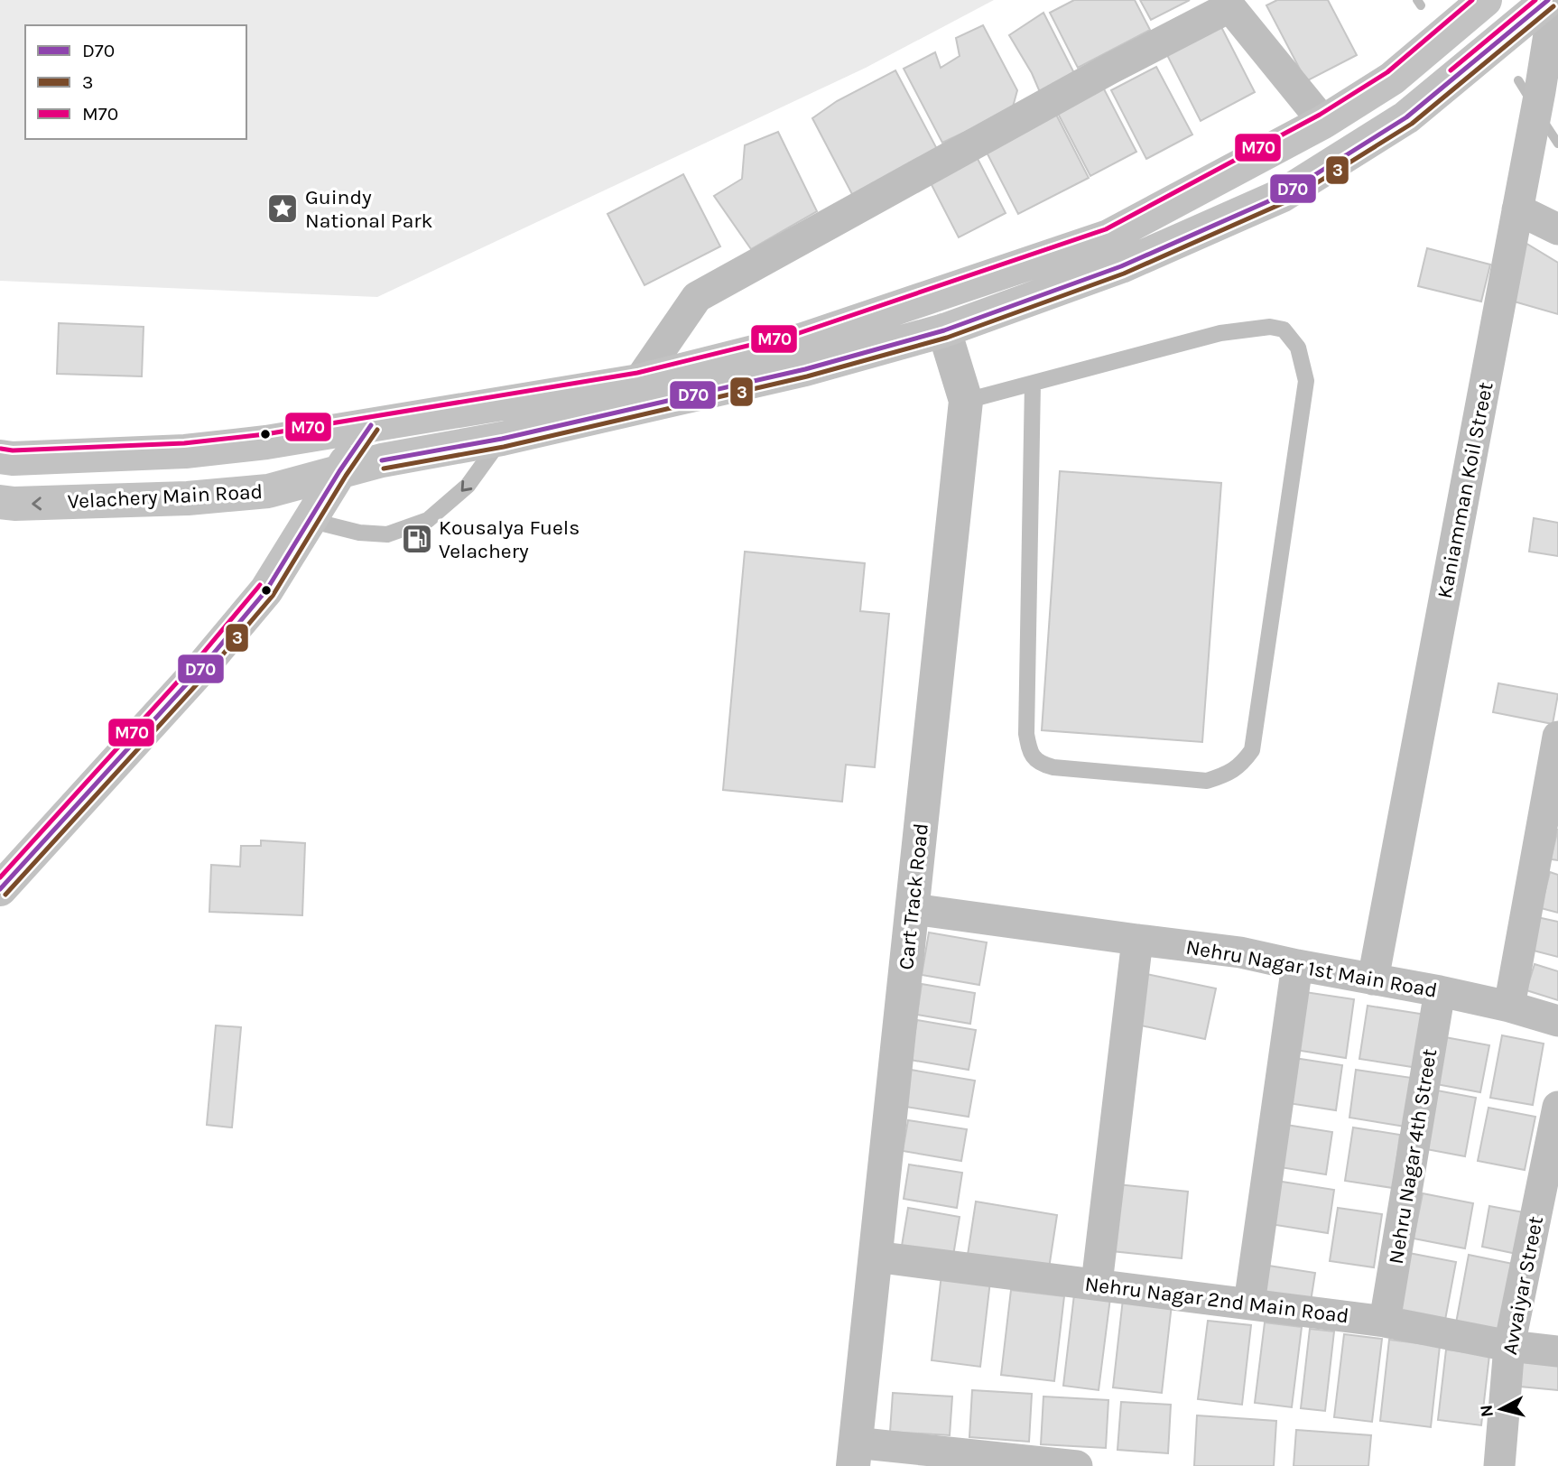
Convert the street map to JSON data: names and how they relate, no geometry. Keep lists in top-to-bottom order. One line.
{"streets":{"main road":["Velachery Main Road"],"street":["Kaniamman Koil Street","Cart Track Road","Nehru Nagar 1st Main Road","Nehru Nagar 4th Street","Avvaiyar Street","Nehru Nagar 2nd Main Road"]},"crossings":[["Kaniamman Koil Street","Nehru Nagar 1st Main Road"],["Velachery Main Road","Cart Track Road"],["Cart Track Road","Nehru Nagar 1st Main Road"],["Cart Track Road","Nehru Nagar 2nd Main Road"],["Nehru Nagar 1st Main Road","Nehru Nagar 4th Street"],["Nehru Nagar 4th Street","Nehru Nagar 2nd Main Road"],["Avvaiyar Street","Nehru Nagar 2nd Main Road"]],"places":{"place":["Guindy National Park"],"fuel station":["Kousalya Fuels Velachery"]},"lines":["transit line D70","transit line M70","transit line 3"],"legend":["D70","3","M70"],"north":"left"}
